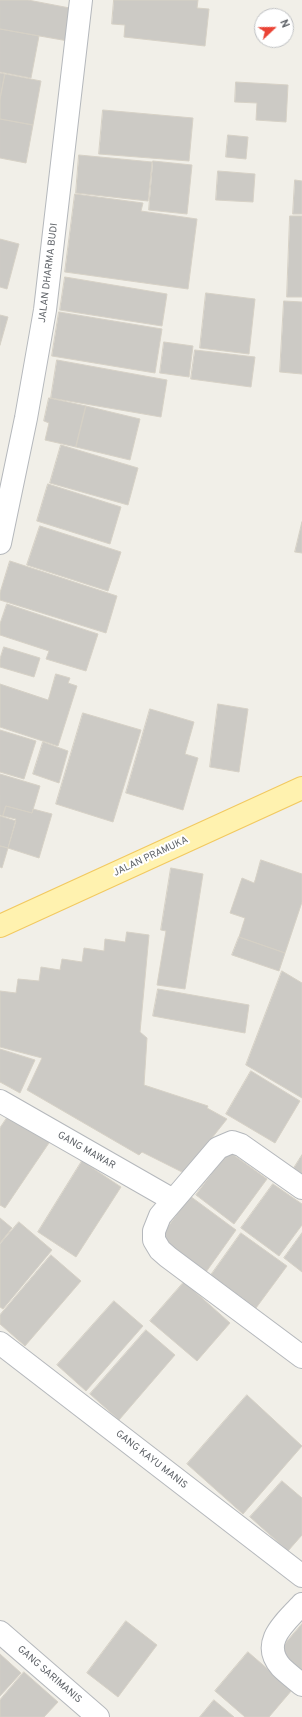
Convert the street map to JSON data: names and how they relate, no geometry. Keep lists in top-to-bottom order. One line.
{"streets":{"main road":["JALAN PRAMUKA"],"street":["JALAN DHARMA BUDI","GANG MAWAR","GANG KAYU MANIS","GANG SARIMANIS"]},"north":"right"}
